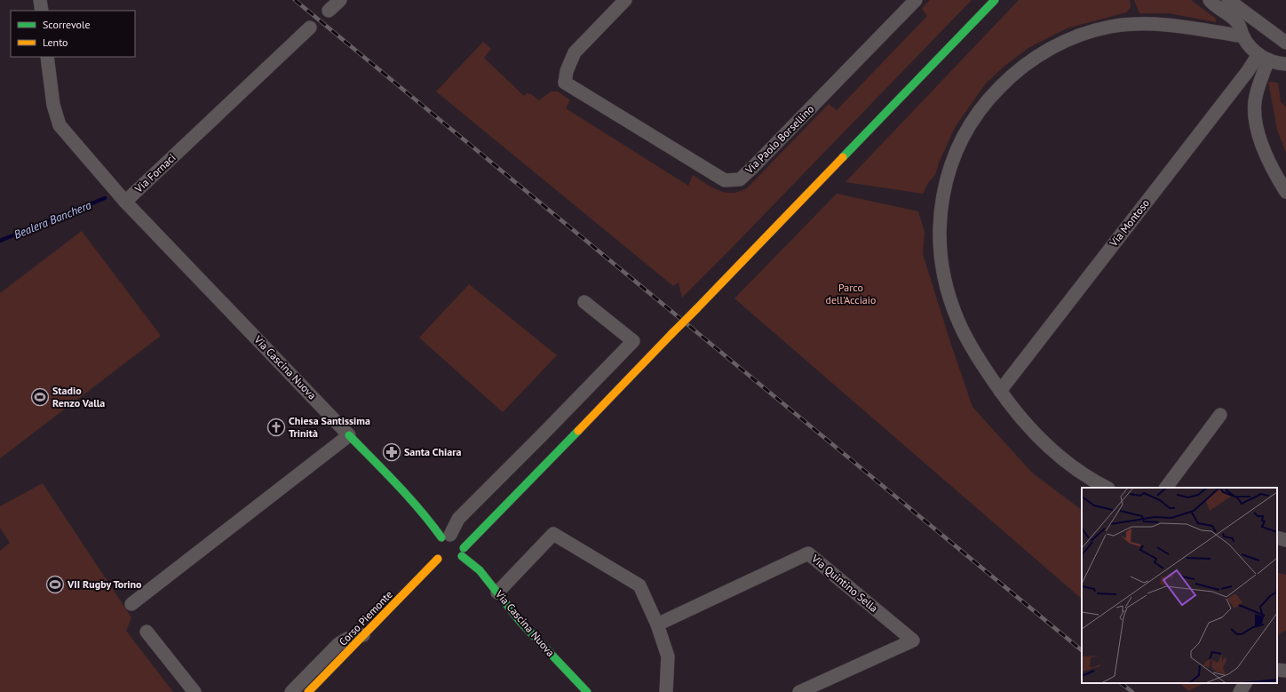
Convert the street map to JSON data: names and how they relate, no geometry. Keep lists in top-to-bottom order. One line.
{"streets":{"main road":["Via Cascina Nuova","Corso Piemonte"],"street":["Via Paolo Borsellino","Via Fornaci","Via Montoso","Via Quintino Sella"]},"crossings":[["Via Fornaci","Via Cascina Nuova"]],"water":["Bealera Banchera"],"parks":["Parco dell'Acciaio"],"places":{"sports":["Stadio Renzo Valla","VII Rugby Torino"],"church":["Chiesa Santissima Trinità"],"pharmacy":["Santa Chiara"]},"legend":["Scorrevole","Lento"]}
